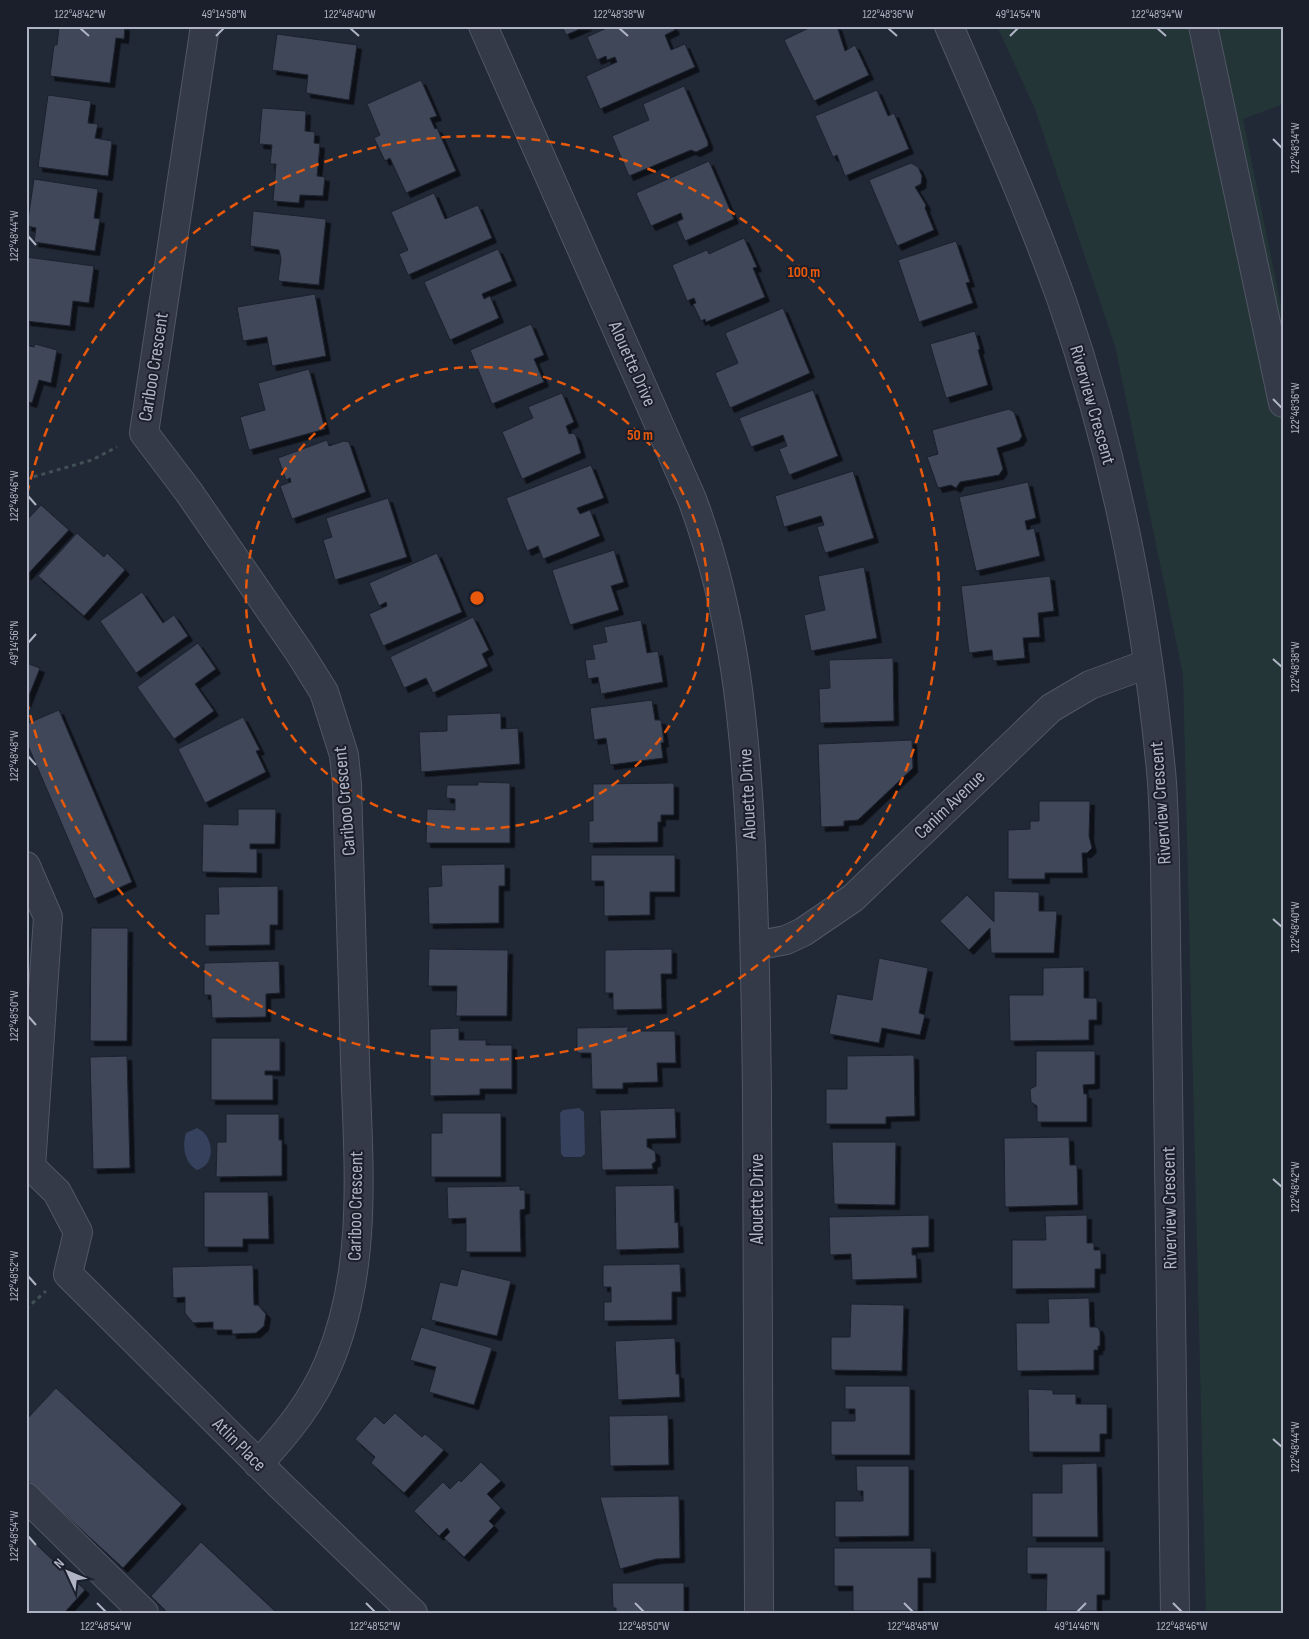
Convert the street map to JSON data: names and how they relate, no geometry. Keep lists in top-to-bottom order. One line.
{"streets":{"street":["Alouette Drive","Cariboo Crescent","Riverview Crescent","Canim Avenue","Atlin Place"]},"crossings":[["Alouette Drive","Canim Avenue"],["Cariboo Crescent","Atlin Place"],["Riverview Crescent","Canim Avenue"]],"north":"top left","coordinates":["122°48'42\"W","49°14'58\"N","122°48'40\"W","122°48'38\"W","122°48'36\"W","49°14'54\"N","122°48'34\"W","122°48'44\"W","122°48'46\"W","49°14'56\"N","122°48'48\"W","122°48'50\"W","122°48'52\"W","122°48'54\"W","49°14'46\"N"],"rings":["100 m","50 m"]}
